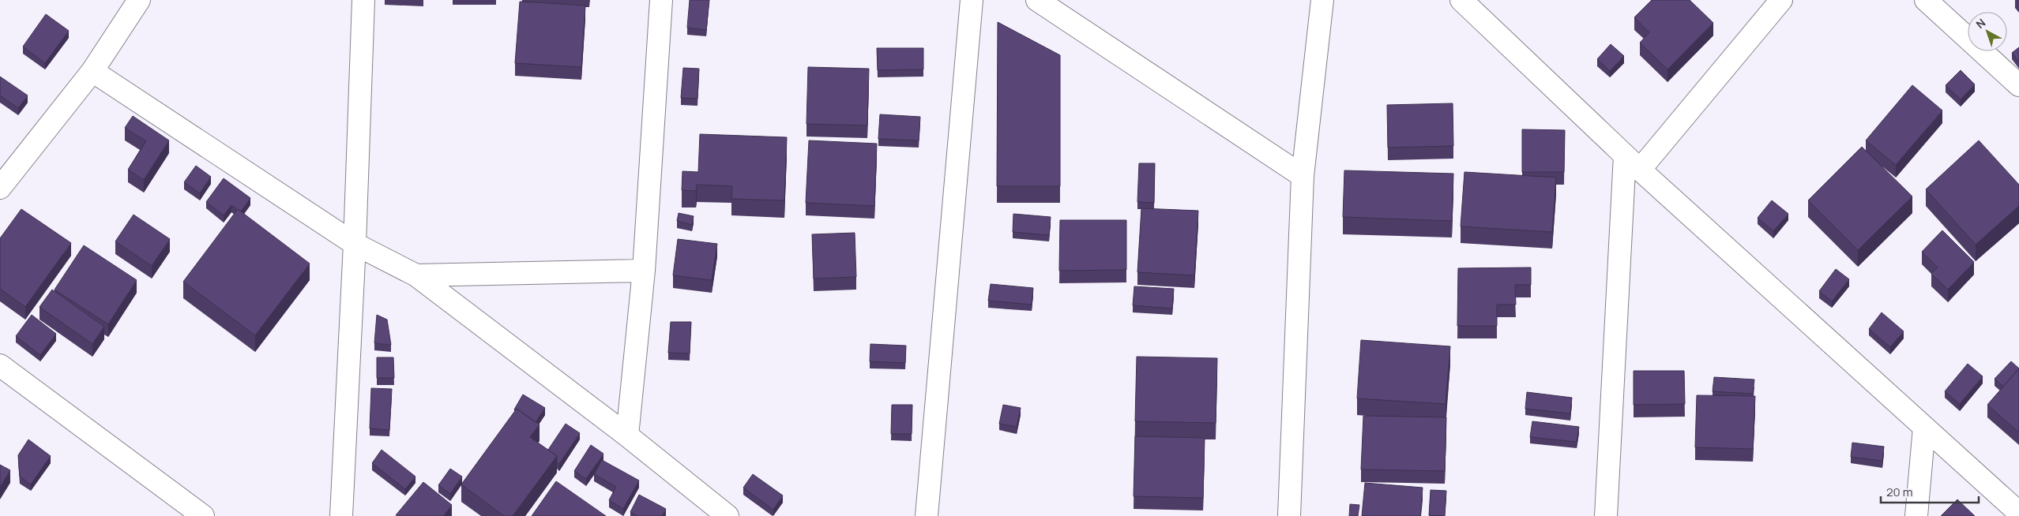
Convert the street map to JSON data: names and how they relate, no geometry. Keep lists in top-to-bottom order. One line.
{"scale_bar":"20 m","north":"top left"}
